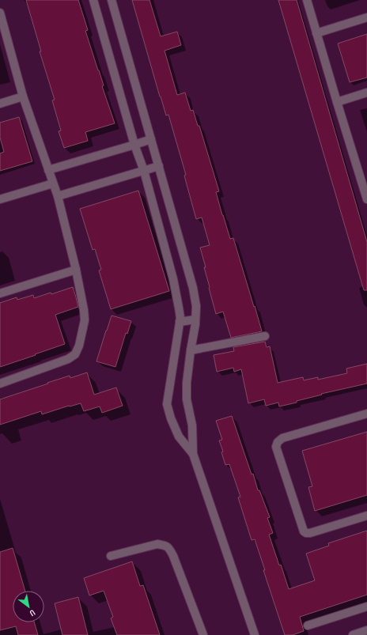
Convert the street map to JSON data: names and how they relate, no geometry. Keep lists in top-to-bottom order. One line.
{"north":"bottom right"}
